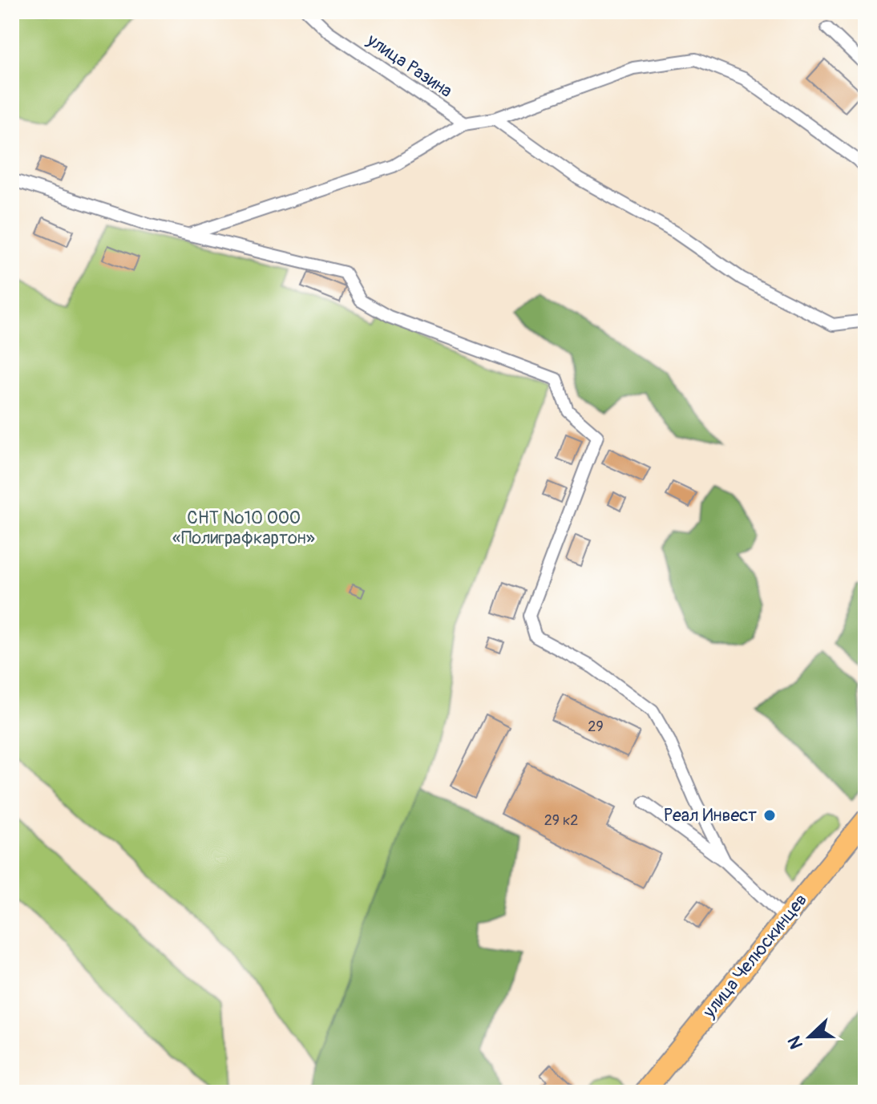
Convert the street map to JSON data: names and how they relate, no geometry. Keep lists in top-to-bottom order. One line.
{"streets":{"main road":["улица Челюскинцев"],"street":["улица Разина"]},"parks":["СНТ №10 ООО «Полиграфкартон»"],"places":["Реал Инвест"],"house_numbers":["29","29 к2"],"north":"left"}
